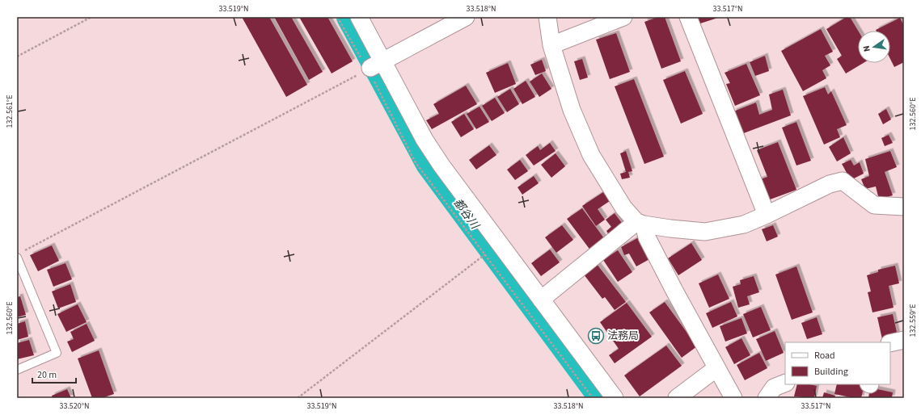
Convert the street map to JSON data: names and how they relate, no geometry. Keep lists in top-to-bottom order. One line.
{"water":["都谷川"],"places":{"bus stop":["法務局"]},"legend":["Road","Building"],"scale_bar":"20 m","north":"left","coordinates":["33.519°N","33.518°N","33.517°N","132.561°E","132.560°E","132.559°E","33.520°N"]}
